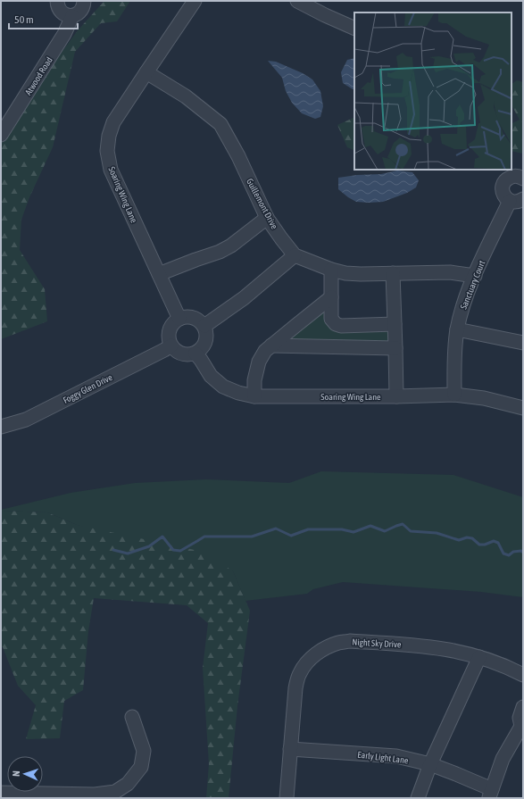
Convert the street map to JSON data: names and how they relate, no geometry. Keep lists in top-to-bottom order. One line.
{"streets":{"street":["Atwood Road","Soaring Wing Lane","Guillemont Drive","Sanctuary Court","Foggy Glen Drive","Night Sky Drive","Early Light Lane"]},"crossings":[["Soaring Wing Lane","Guillemont Drive"],["Soaring Wing Lane","Sanctuary Court"],["Soaring Wing Lane","Foggy Glen Drive"],["Night Sky Drive","Early Light Lane"]],"scale_bar":"50 m","north":"left"}
